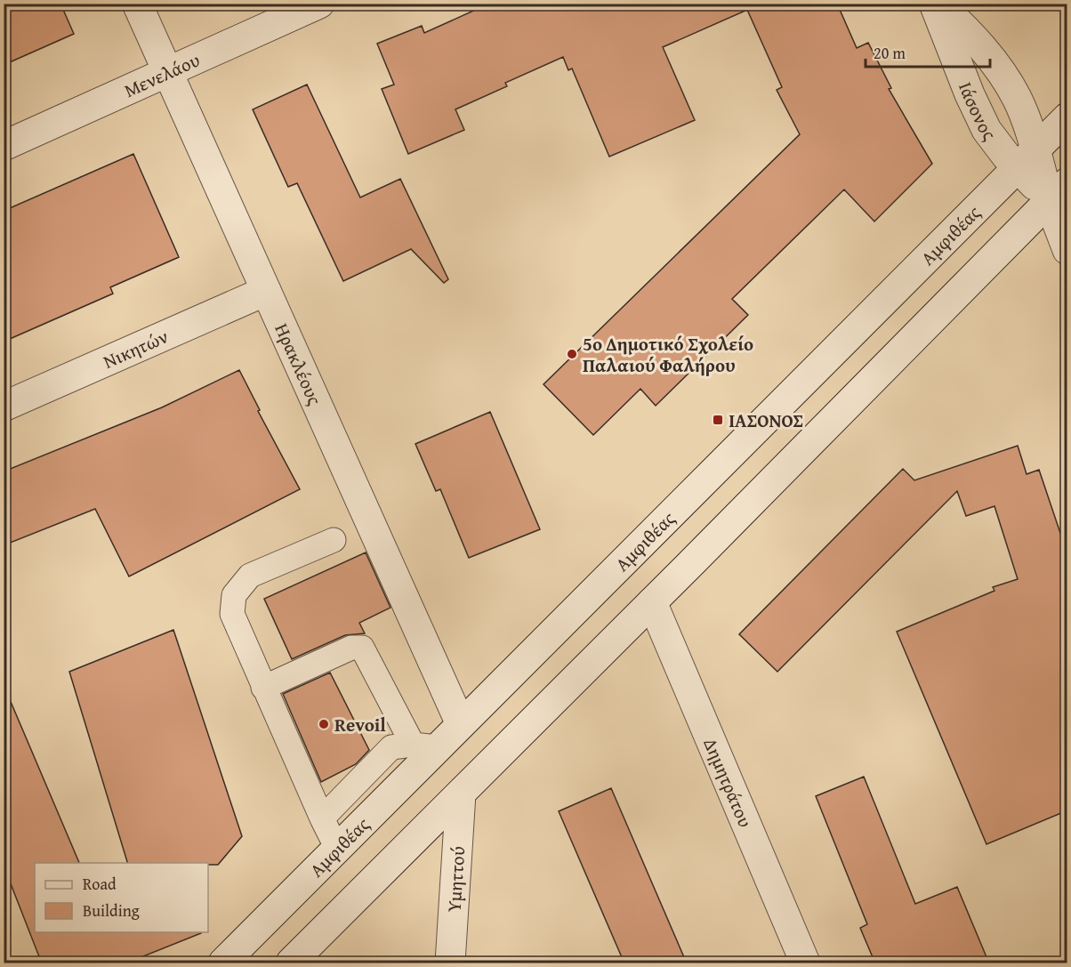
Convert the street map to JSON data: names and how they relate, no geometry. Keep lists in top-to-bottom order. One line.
{"streets":{"street":["Μενελάου","Ιάσονος","Αμφιθέας","Νικητών","Ηρακλέους","Δημητράτου","Υμηττού"]},"crossings":[["Μενελάου","Ηρακλέους"],["Ιάσονος","Αμφιθέας"],["Αμφιθέας","Ηρακλέους"],["Νικητών","Ηρακλέους"]],"places":{"other":["5ο Δημοτικό Σχολείο Παλαιού Φαλήρου","Revoil"],"transit":["ΙΑΣΟΝΟΣ"]},"legend":["Road","Building"],"scale_bar":"20 m"}
